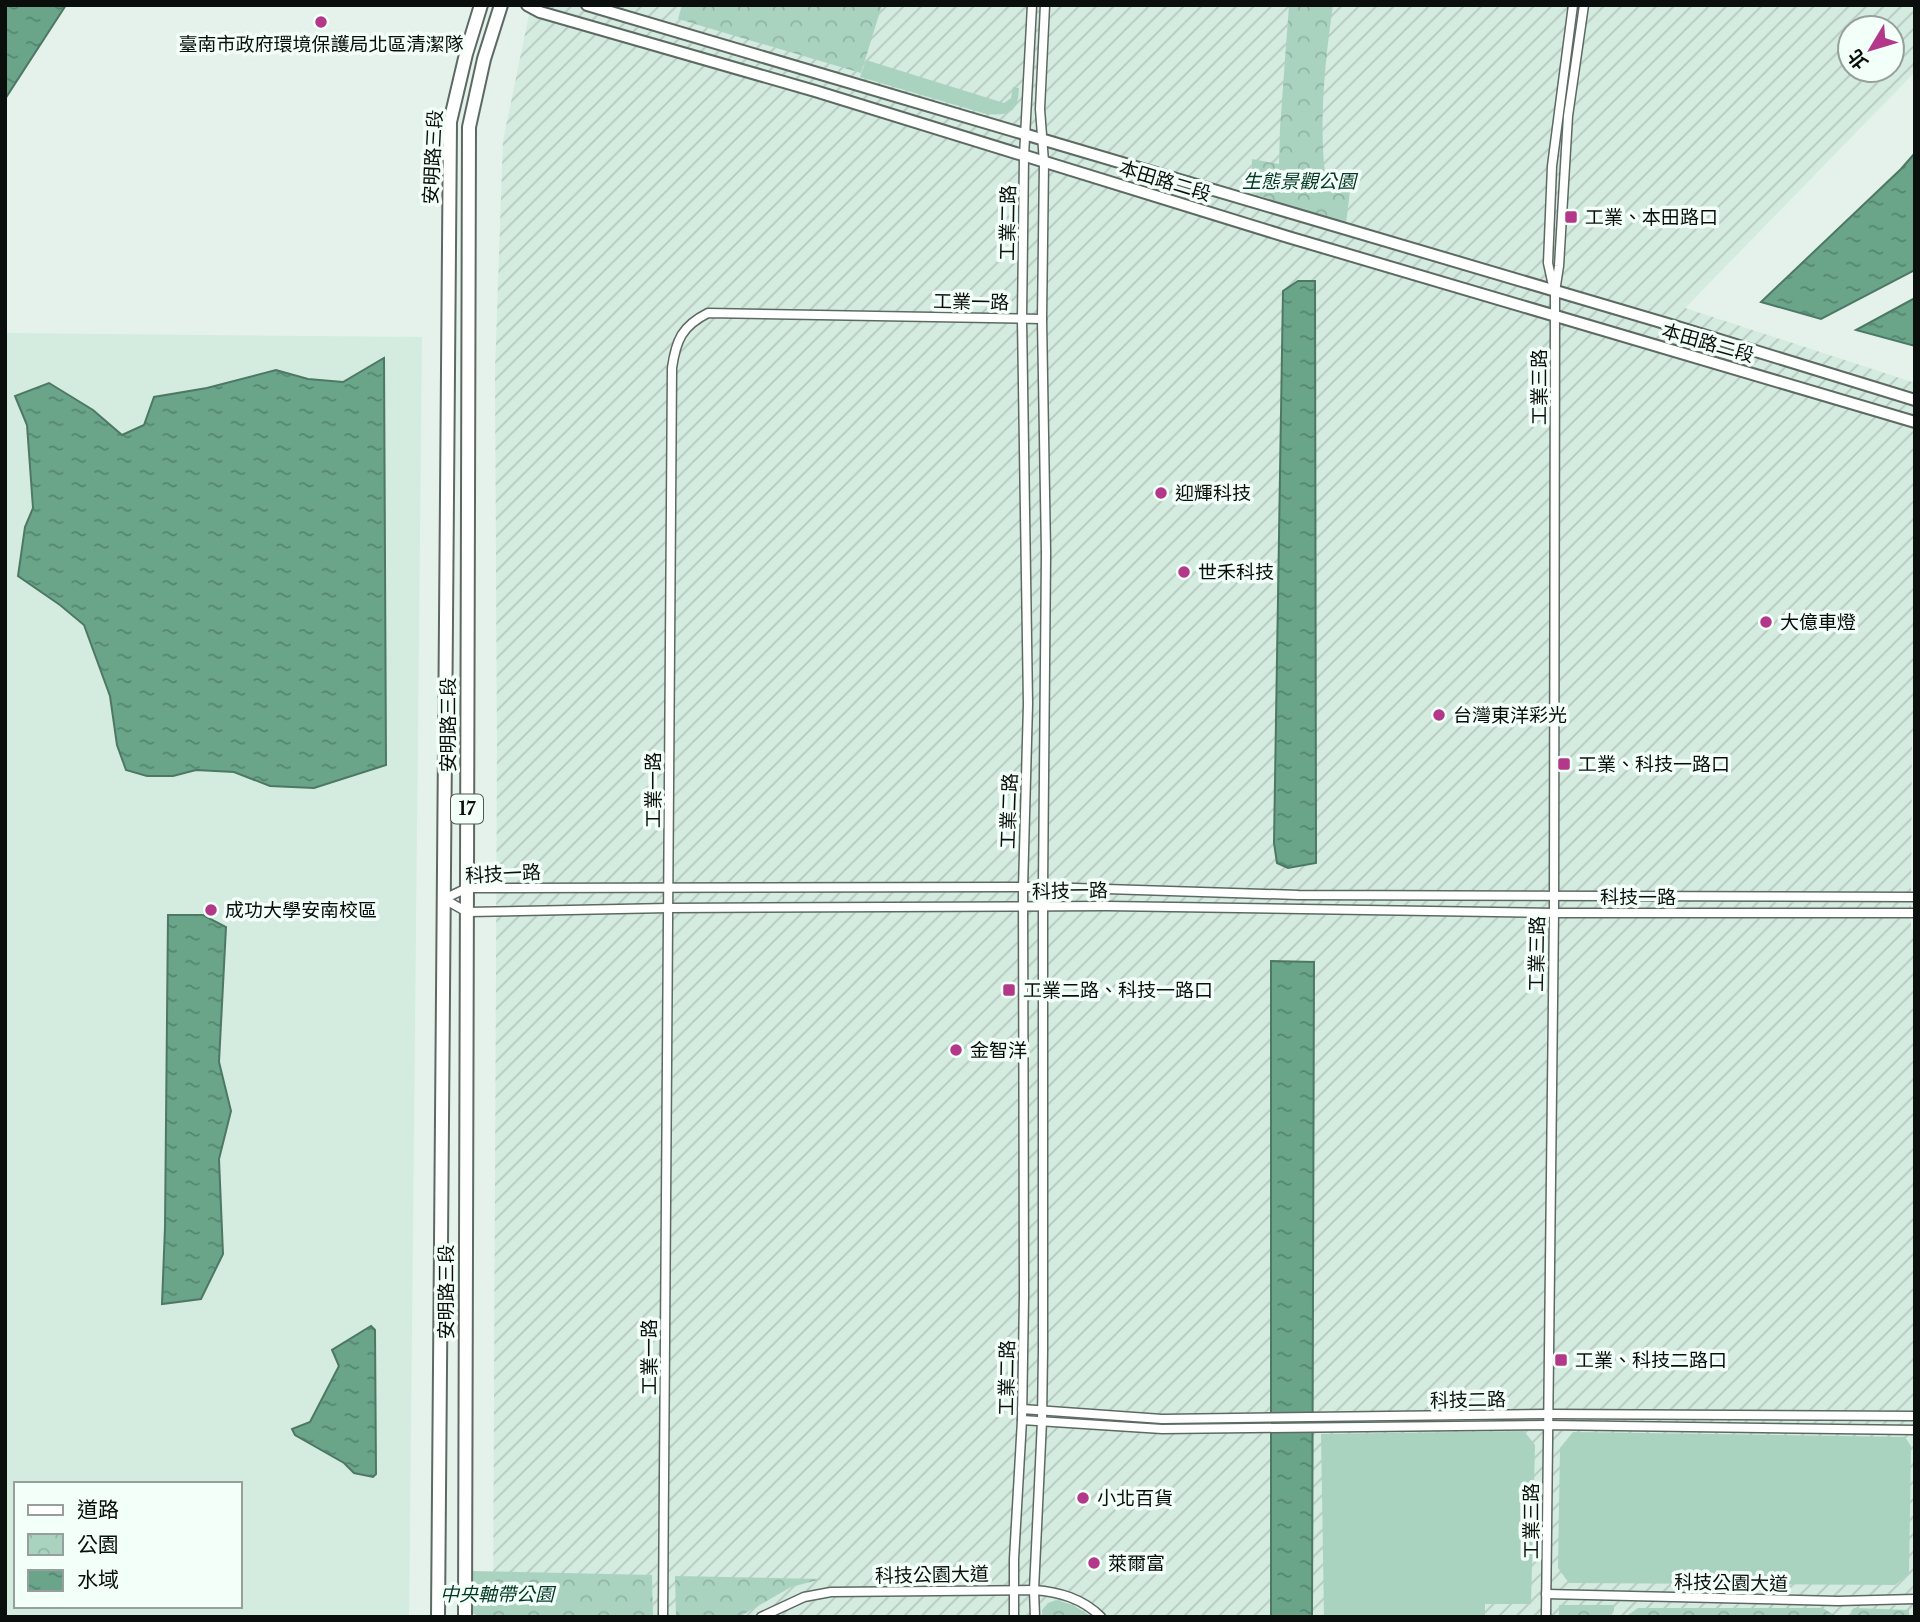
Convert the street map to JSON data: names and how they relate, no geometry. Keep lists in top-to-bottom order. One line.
{"streets":{"main road":["安明路三段","17"],"street":["本田路二段","工業二路","工業一路","工業三路","科技一路","科技二路","科技公園大道"]},"crossings":[["安明路三段","科技一路"],["本田路二段","工業二路"],["本田路二段","工業三路"],["工業二路","工業一路"],["工業二路","科技一路"],["工業二路","科技二路"],["工業二路","科技公園大道"],["工業一路","科技一路"],["工業三路","科技一路"],["工業三路","科技二路"],["工業三路","科技公園大道"]],"parks":["生態景觀公園","中央軸帶公園"],"places":{"other":["臺南市政府環境保護局北區清潔隊","迎輝科技","世禾科技","大億車燈","台灣東洋彩光","成功大學安南校區","金智洋","小北百貨","萊爾富"],"transit":["工業、本田路口","工業、科技一路口","工業二路、科技一路口","工業、科技二路口"]},"legend":["道路","公園","水域"],"north":"bottom left"}
